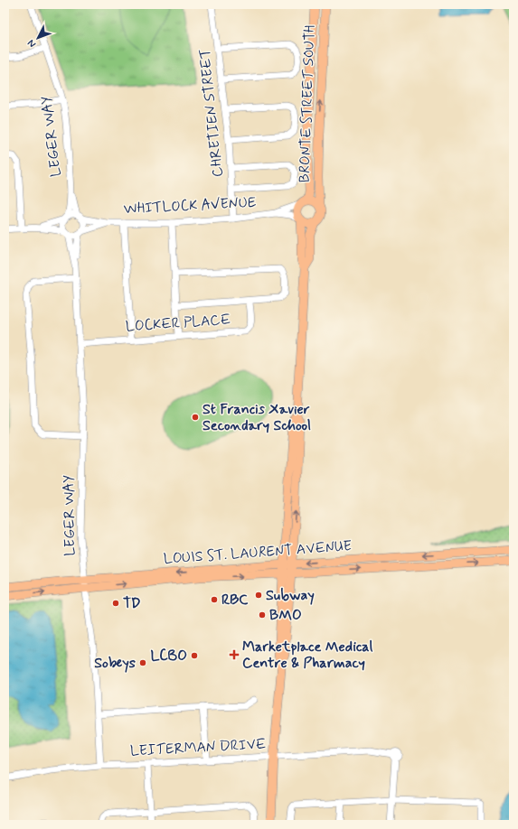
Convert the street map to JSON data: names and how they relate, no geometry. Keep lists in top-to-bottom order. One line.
{"streets":{"main road":["BRONTE STREET SOUTH","LOUIS ST. LAURENT AVENUE"],"street":["CHRETIEN STREET","LEGER WAY","WHITLOCK AVENUE","LOCKER PLACE","LEITERMAN DRIVE"]},"crossings":[["BRONTE STREET SOUTH","WHITLOCK AVENUE"],["CHRETIEN STREET","WHITLOCK AVENUE"],["LEGER WAY","WHITLOCK AVENUE"],["LEGER WAY","LOCKER PLACE"],["LEGER WAY","LOUIS ST. LAURENT AVENUE"],["LEGER WAY","LEITERMAN DRIVE"]],"places":{"other":["St Francis Xavier Secondary School","Subway","RBC","TD","BMO","LCBO","Sobeys"],"health":["Marketplace Medical Centre & Pharmacy"]},"north":"bottom left"}
